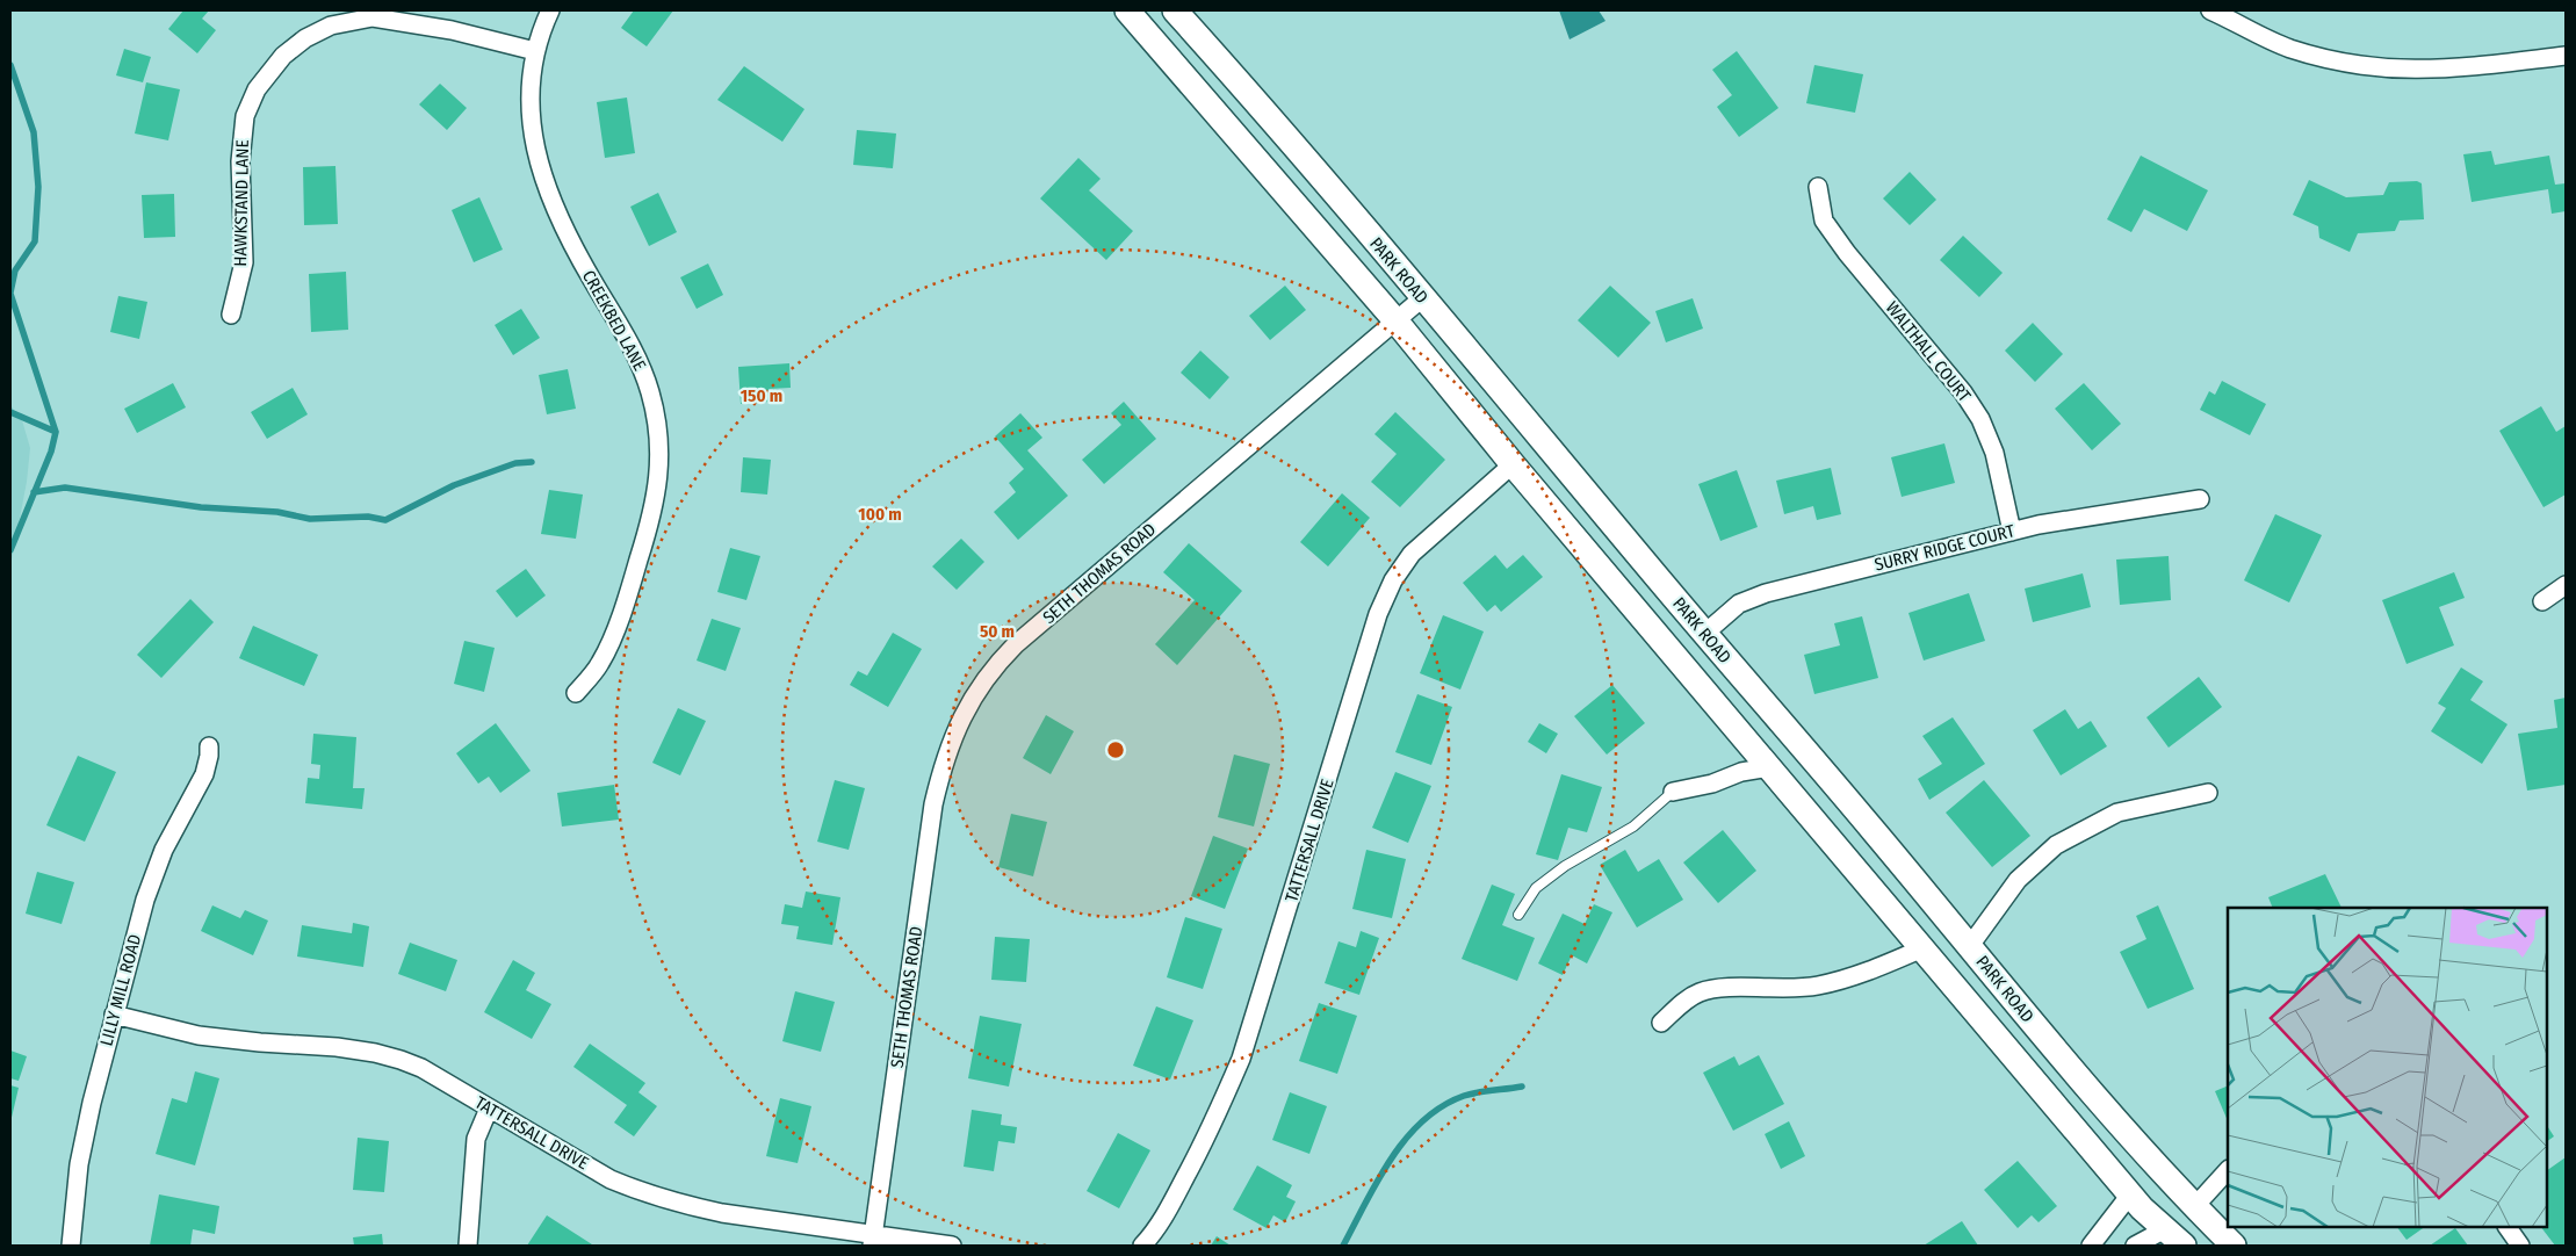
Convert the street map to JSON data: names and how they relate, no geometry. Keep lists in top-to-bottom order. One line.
{"streets":{"main road":["PARK ROAD"],"street":["HAWKSTAND LANE","CREEKBED LANE","WALTHALL COURT","SURRY RIDGE COURT","SETH THOMAS ROAD","TATTERSALL DRIVE","LILLY MILL ROAD"]},"crossings":[["HAWKSTAND LANE","CREEKBED LANE"],["PARK ROAD","SURRY RIDGE COURT"],["PARK ROAD","SETH THOMAS ROAD"],["PARK ROAD","TATTERSALL DRIVE"],["WALTHALL COURT","SURRY RIDGE COURT"],["SETH THOMAS ROAD","TATTERSALL DRIVE"],["TATTERSALL DRIVE","LILLY MILL ROAD"]],"rings":["150 m","100 m","50 m"]}
